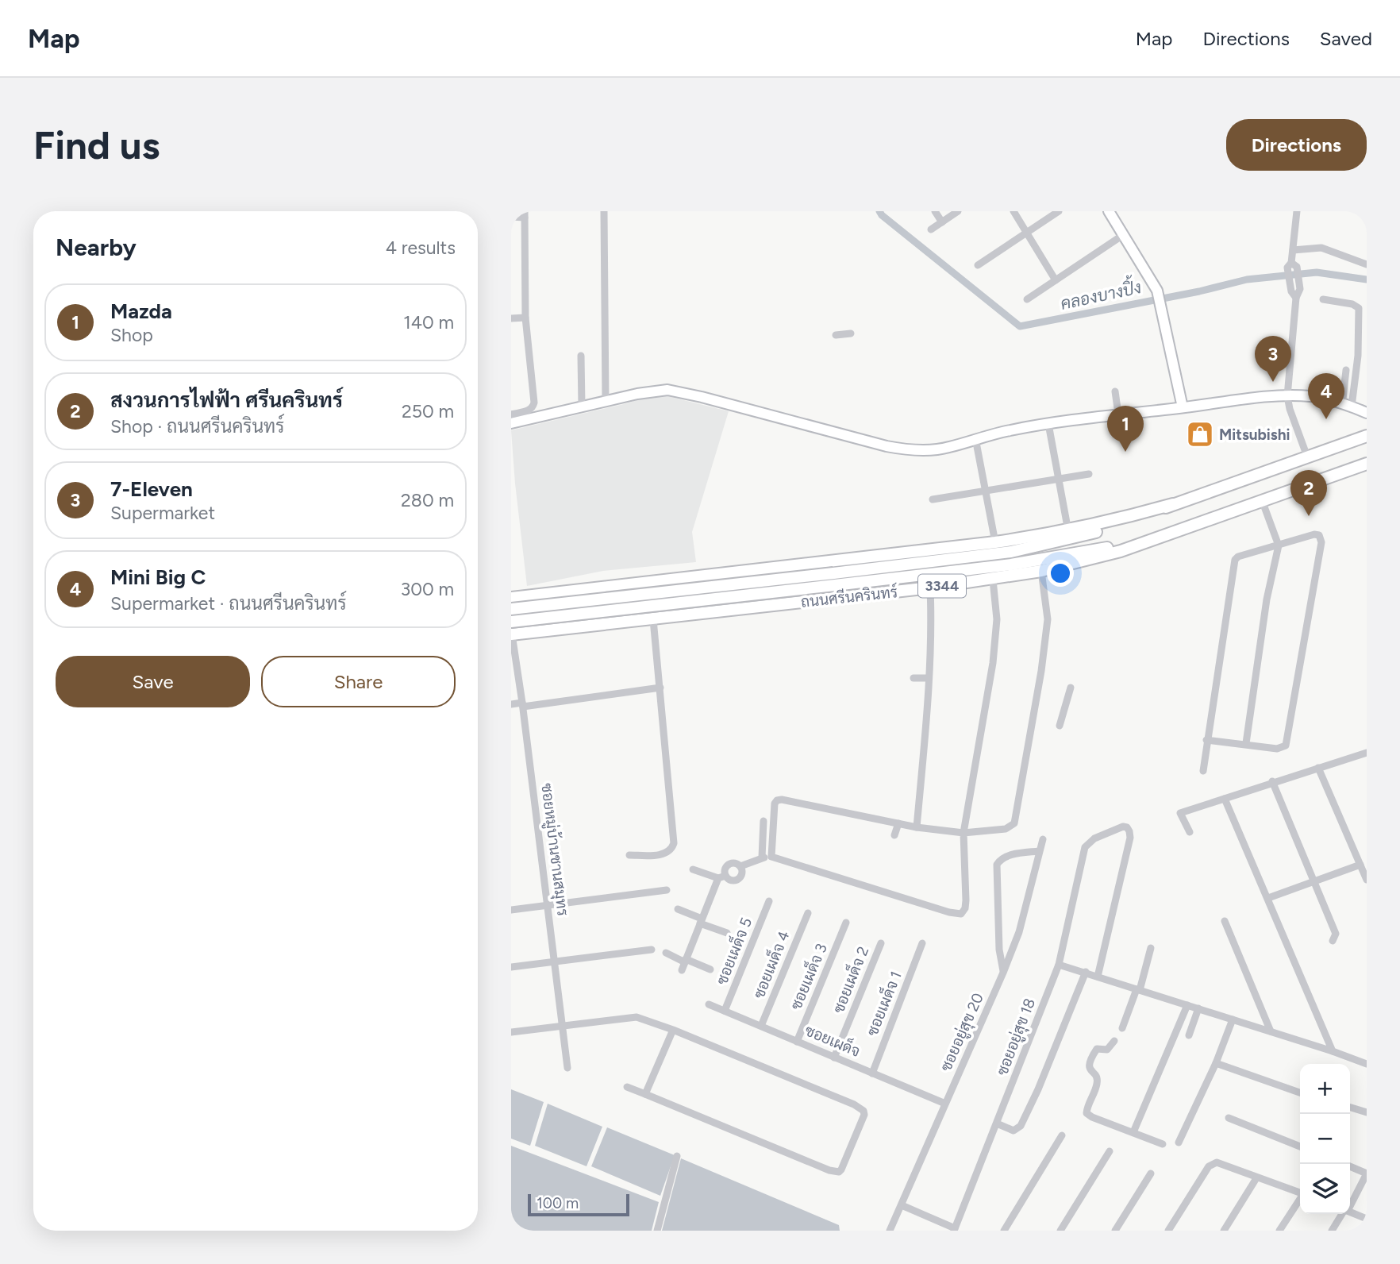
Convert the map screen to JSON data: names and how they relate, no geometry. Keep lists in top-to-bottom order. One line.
{"streets":{"main road":["3344","ถนนศรีนครินทร์"],"street":["ซอยหมู่บ้านชานสมุทร","ซอยเผด็จ 5","ซอยเผด็จ 4","ซอยเผด็จ 3","ซอยเผด็จ 2","ซอยเผด็จ 1","ซอยอยู่สุข 20","ซอยอยู่สุข 18","ซอยเผด็จ"]},"crossings":[["ถนนศรีนครินทร์","ซอยหมู่บ้านชานสมุทร"],["ซอยเผด็จ 5","ซอยเผด็จ"],["ซอยเผด็จ 4","ซอยเผด็จ"],["ซอยเผด็จ 3","ซอยเผด็จ"],["ซอยเผด็จ 2","ซอยเผด็จ"],["ซอยเผด็จ 1","ซอยเผด็จ"],["ซอยอยู่สุข 20","ซอยเผด็จ"]],"water":["คลองบางปิ้ง"],"places":{"shop":["Mitsubishi"]},"scale_bar":"100 m","page":{"header":"Map","nav":["Map","Directions","Saved"],"buttons":["Directions",["Save","Share"]],"title":"Find us","heading":["Nearby","4 results"],"list":[{"mark":"1","name":"Mazda","note":"Shop","value":"140 m"},{"mark":"2","name":"สงวนการไฟฟ้า ศรีนครินทร์","note":"Shop · ถนนศรีนครินทร์","value":"250 m"},{"mark":"3","name":"7-Eleven","note":"Supermarket","value":"280 m"},{"mark":"4","name":"Mini Big C","note":"Supermarket · ถนนศรีนครินทร์","value":"300 m"}],"pins":["3","4","1","2"],"map_buttons":["+","−"],"scale":"100 m"}}
